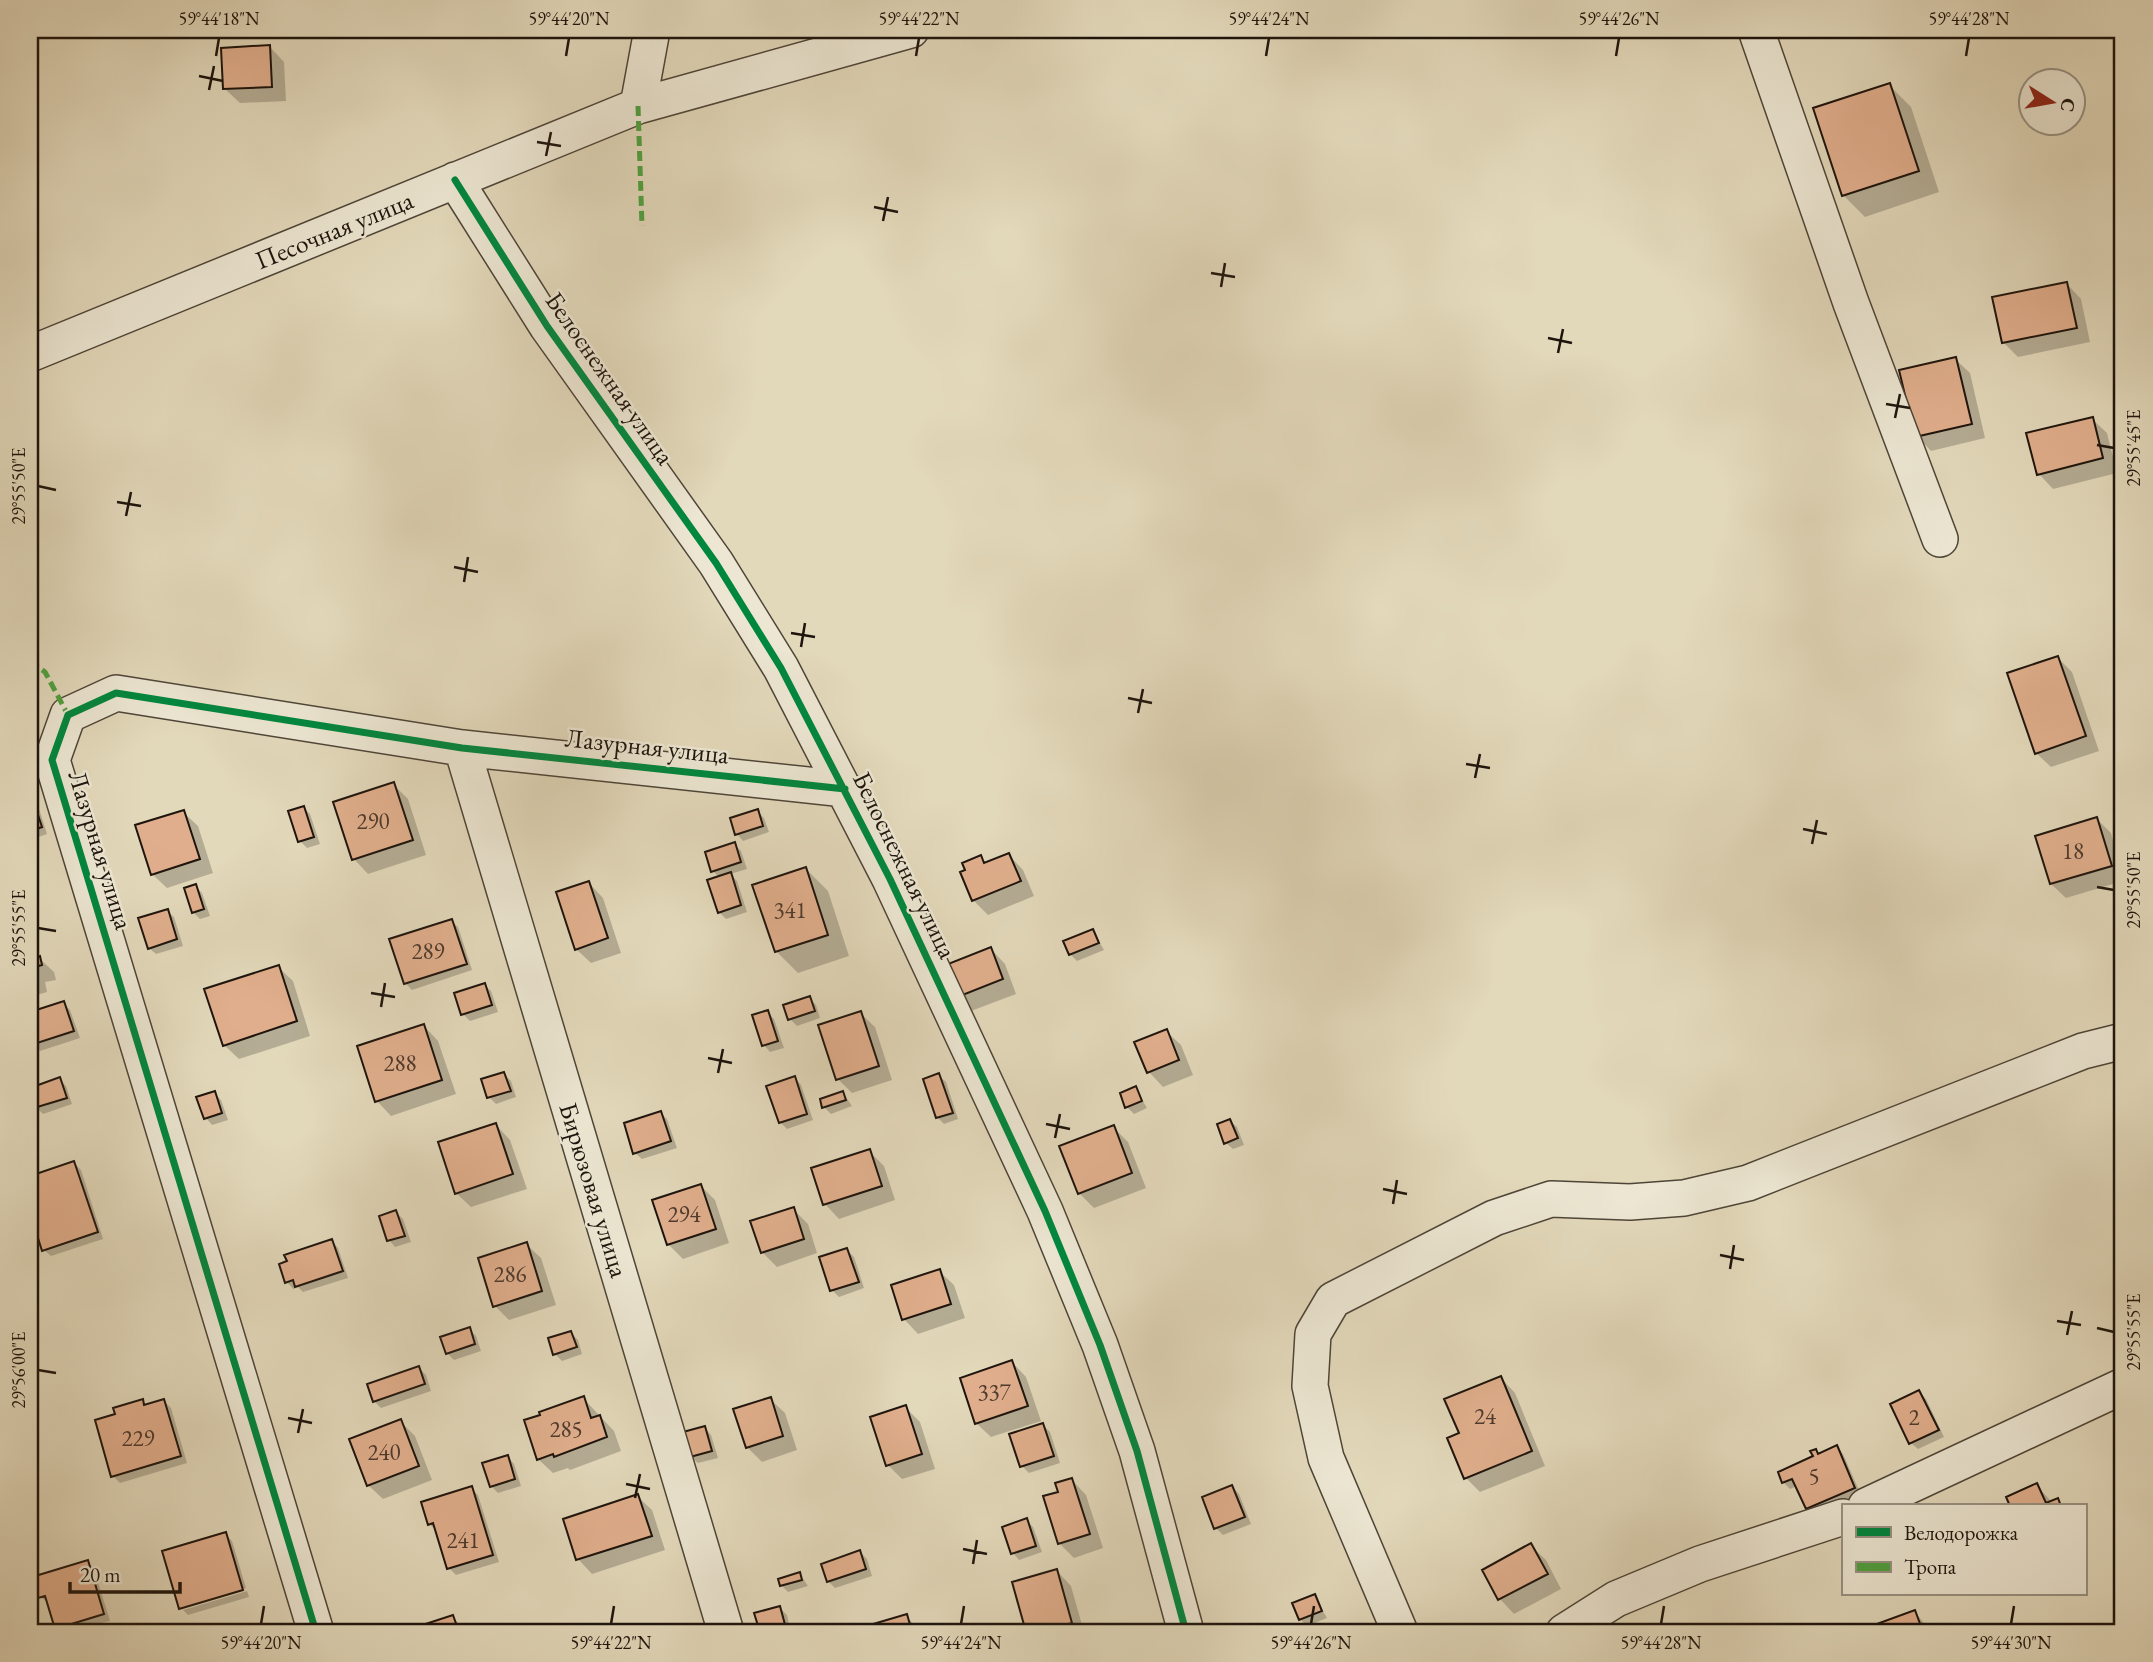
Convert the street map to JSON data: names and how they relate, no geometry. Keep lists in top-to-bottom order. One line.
{"streets":{"street":["Песочная улица","Белоснежная улица","Лазурная улица","Бирюзовая улица"]},"crossings":[["Песочная улица","Белоснежная улица"],["Белоснежная улица","Лазурная улица"],["Лазурная улица","Бирюзовая улица"]],"house_numbers":["290","18","341","289","288","294","286","337","24","2","285","229","240","5","241"],"legend":["Велодорожка","Тропа"],"scale_bar":"20 m","north":"right","coordinates":["59°44'18\"N","59°44'20\"N","59°44'22\"N","59°44'24\"N","59°44'26\"N","59°44'28\"N","29°55'45\"E","29°55'50\"E","29°55'55\"E","29°56'00\"E","59°44'30\"N"]}
